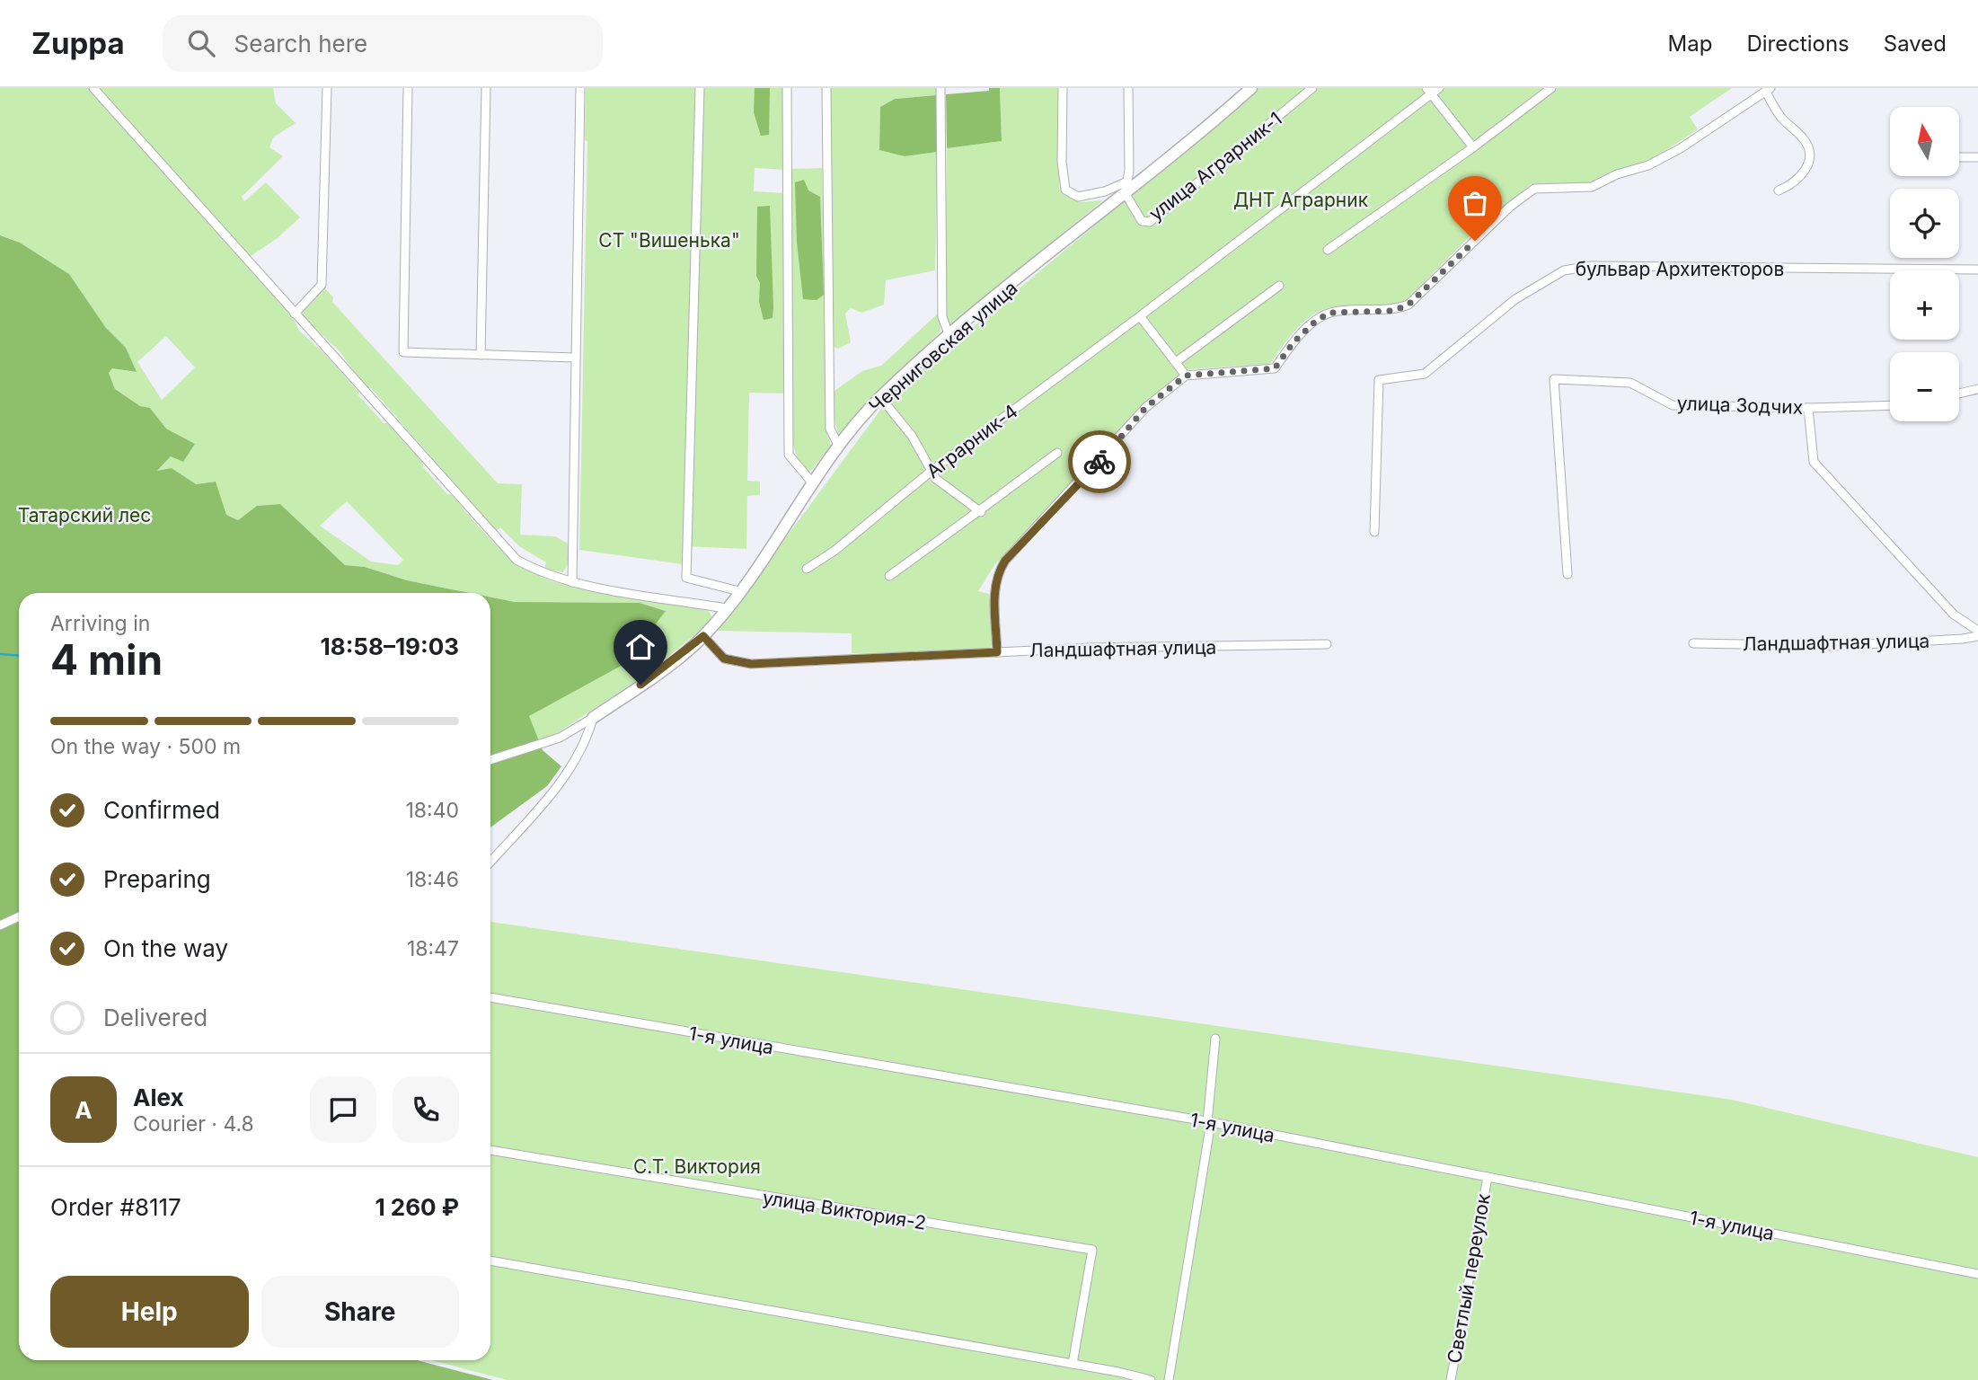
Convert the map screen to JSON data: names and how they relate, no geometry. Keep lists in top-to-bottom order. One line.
{"streets":{"street":["улица Аграрник-1","бульвар Архитекторов","Черниговская улица","улица Зодчих","Аграрник-4","Ландшафтная улица","1-я улица","улица Виктория-2","Светлый переулок"]},"crossings":[["улица Аграрник-1","Черниговская улица"],["Черниговская улица","Ландшафтная улица"],["1-я улица","Светлый переулок"]],"parks":["ДНТ Аграрник","СТ \"Вишенька\"","Татарский лес","С.Т. Виктория"],"north":"top","page":{"header":"Zuppa","search":"Search here","nav":["Map","Directions","Saved"],"map_buttons":["+","−"],"heading":["4 min","Arriving in","18:58–19:03"],"panel":["Alex","Courier · 4.8","Order #8117","1 260 ₽"],"bar":"On the way · 500 m","list":[["Confirmed","18:40"],["Preparing","18:46"],["On the way","18:47"],"Delivered"],"round":"A","buttons":["Help","Share"]}}
